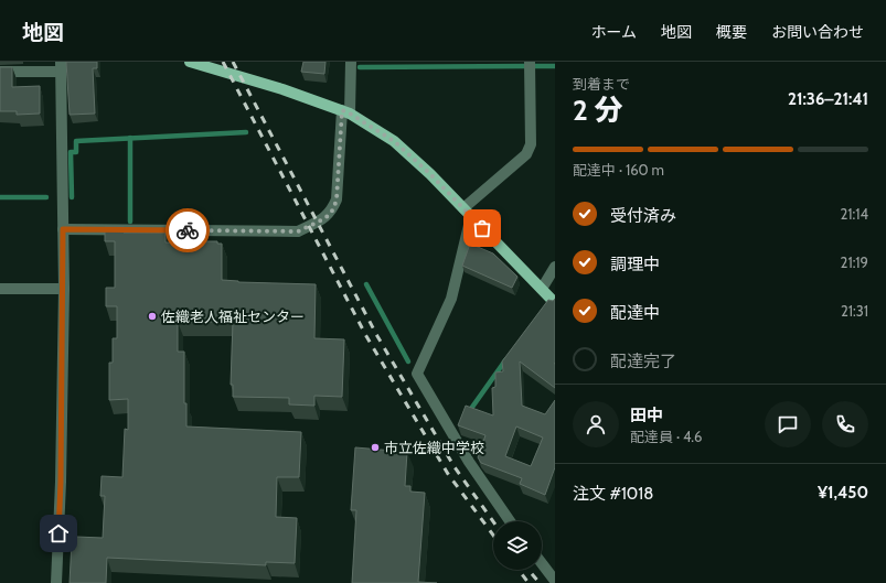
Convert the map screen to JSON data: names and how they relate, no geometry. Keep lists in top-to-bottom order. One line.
{"places":["佐織老人福祉センター","市立佐織中学校"],"page":{"header":"地図","nav":["ホーム","地図","概要","お問い合わせ"],"heading":["2 分","到着まで","21:36–21:41"],"panel":["田中","配達員 · 4.6","注文 #1018","¥1,450"],"bar":"配達中 · 160 m","list":[["受付済み","21:14"],["調理中","21:19"],["配達中","21:31"],"配達完了"]}}
